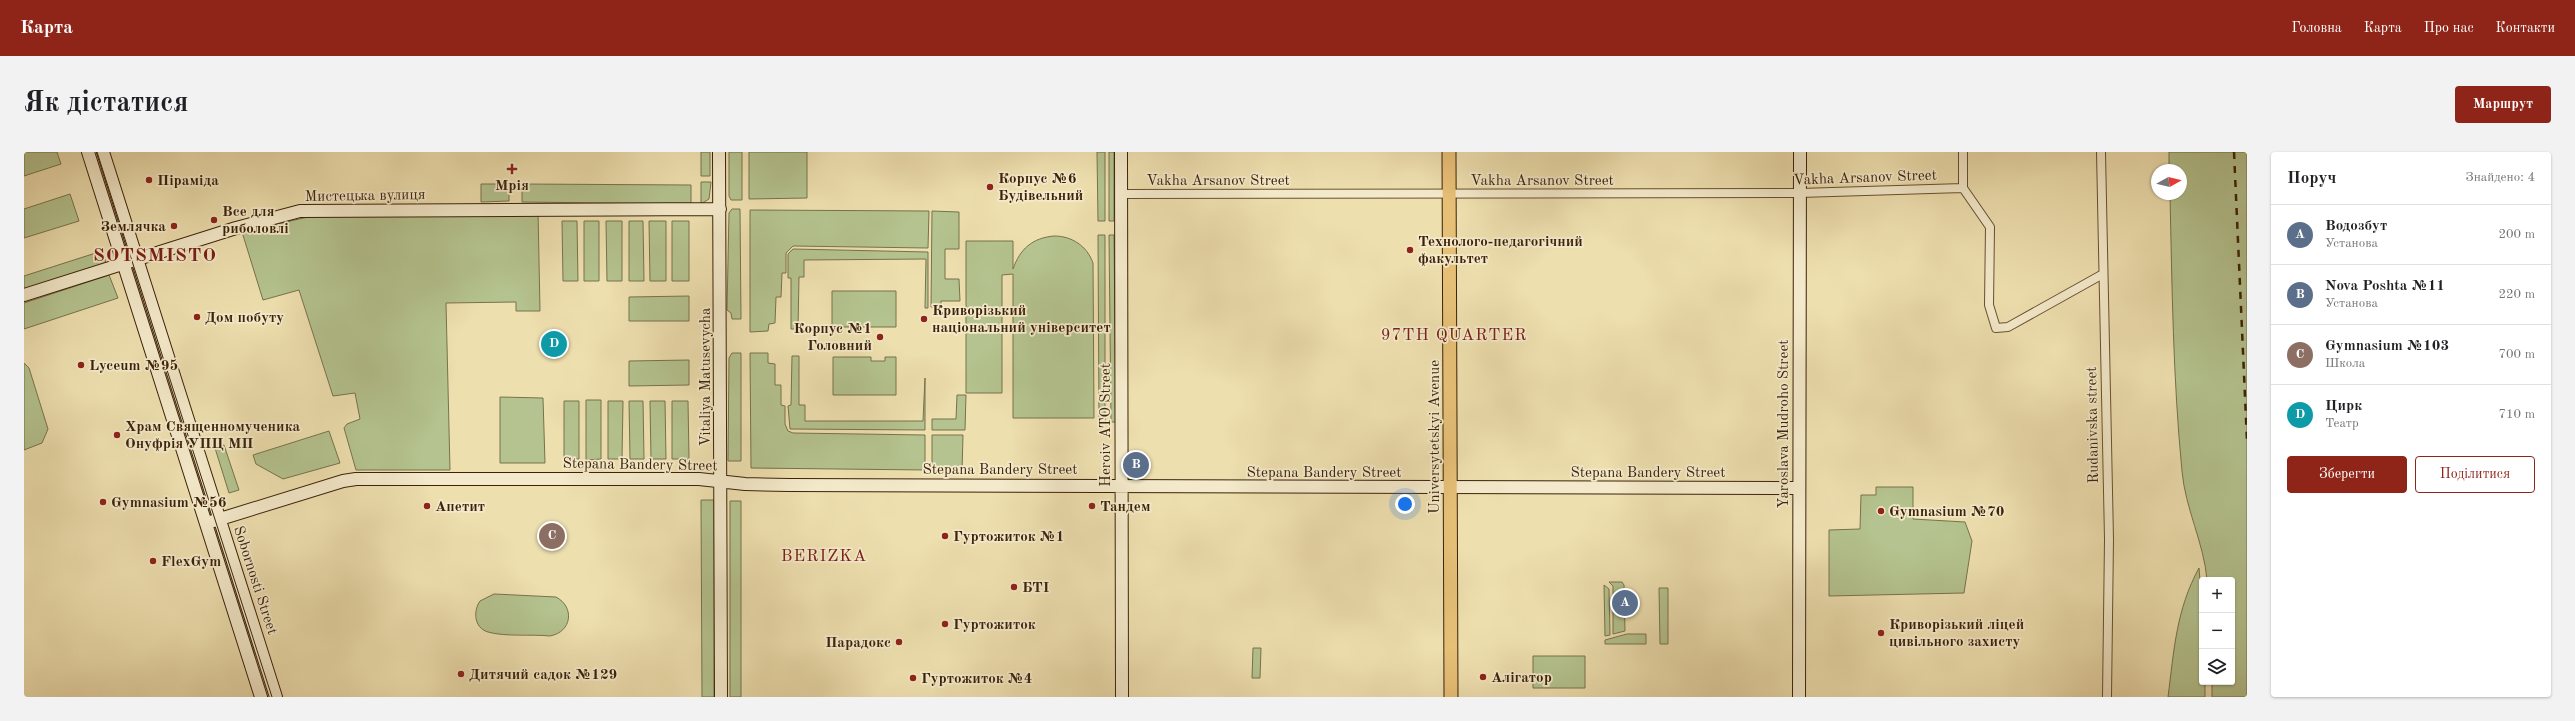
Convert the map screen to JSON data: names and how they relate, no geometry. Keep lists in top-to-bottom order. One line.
{"streets":{"main road":["Universytetskyi Avenue"],"street":["Vakha Arsanov Street","Мистецька вулиця","Vitaliya Matusevycha","Yaroslava Mudroho Street","Heroiv ATO Street","Rudanivska street","Stepana Bandery Street","Sobornosti Street"]},"crossings":[["Vakha Arsanov Street","Yaroslava Mudroho Street"],["Vakha Arsanov Street","Heroiv ATO Street"],["Vakha Arsanov Street","Universytetskyi Avenue"],["Мистецька вулиця","Vitaliya Matusevycha"],["Мистецька вулиця","Sobornosti Street"],["Vitaliya Matusevycha","Stepana Bandery Street"],["Yaroslava Mudroho Street","Stepana Bandery Street"],["Heroiv ATO Street","Stepana Bandery Street"],["Universytetskyi Avenue","Stepana Bandery Street"],["Stepana Bandery Street","Sobornosti Street"]],"districts":["SOTSMISTO","97TH QUARTER","BERIZKA"],"places":{"health":["Мрія"],"other":["Піраміда","Корпус №6 Будівельний","Все для риболовлі","Землячка","Технолого-педагогічний факультет","Дом побуту","Криворізький національний університет","Корпус №1 Головний","Lyceum №95","Храм Священномученика Онуфрія УПЦ МП","Gymnasium №56","Апетит","Тандем","Gymnasium №70","Гуртожиток №1","FlexGym","БТІ","Гуртожиток","Криворізький ліцей цивільного захисту","Парадокс","Дитячий садок №129","Алігатор","Гуртожиток №4"]},"north":"right","page":{"header":"Карта","nav":["Головна","Карта","Про нас","Контакти"],"buttons":["Маршрут",["Зберегти","Поділитися"]],"title":"Як дістатися","heading":["Поруч","Знайдено: 4"],"list":[{"mark":"A","name":"Водозбут","note":"Установа","value":"200 m"},{"mark":"B","name":"Nova Poshta №11","note":"Установа","value":"220 m"},{"mark":"C","name":"Gymnasium №103","note":"Школа","value":"700 m"},{"mark":"D","name":"Цирк","note":"Театр","value":"710 m"}],"pins":["D","B","C","A"],"map_buttons":["+","−"]}}
